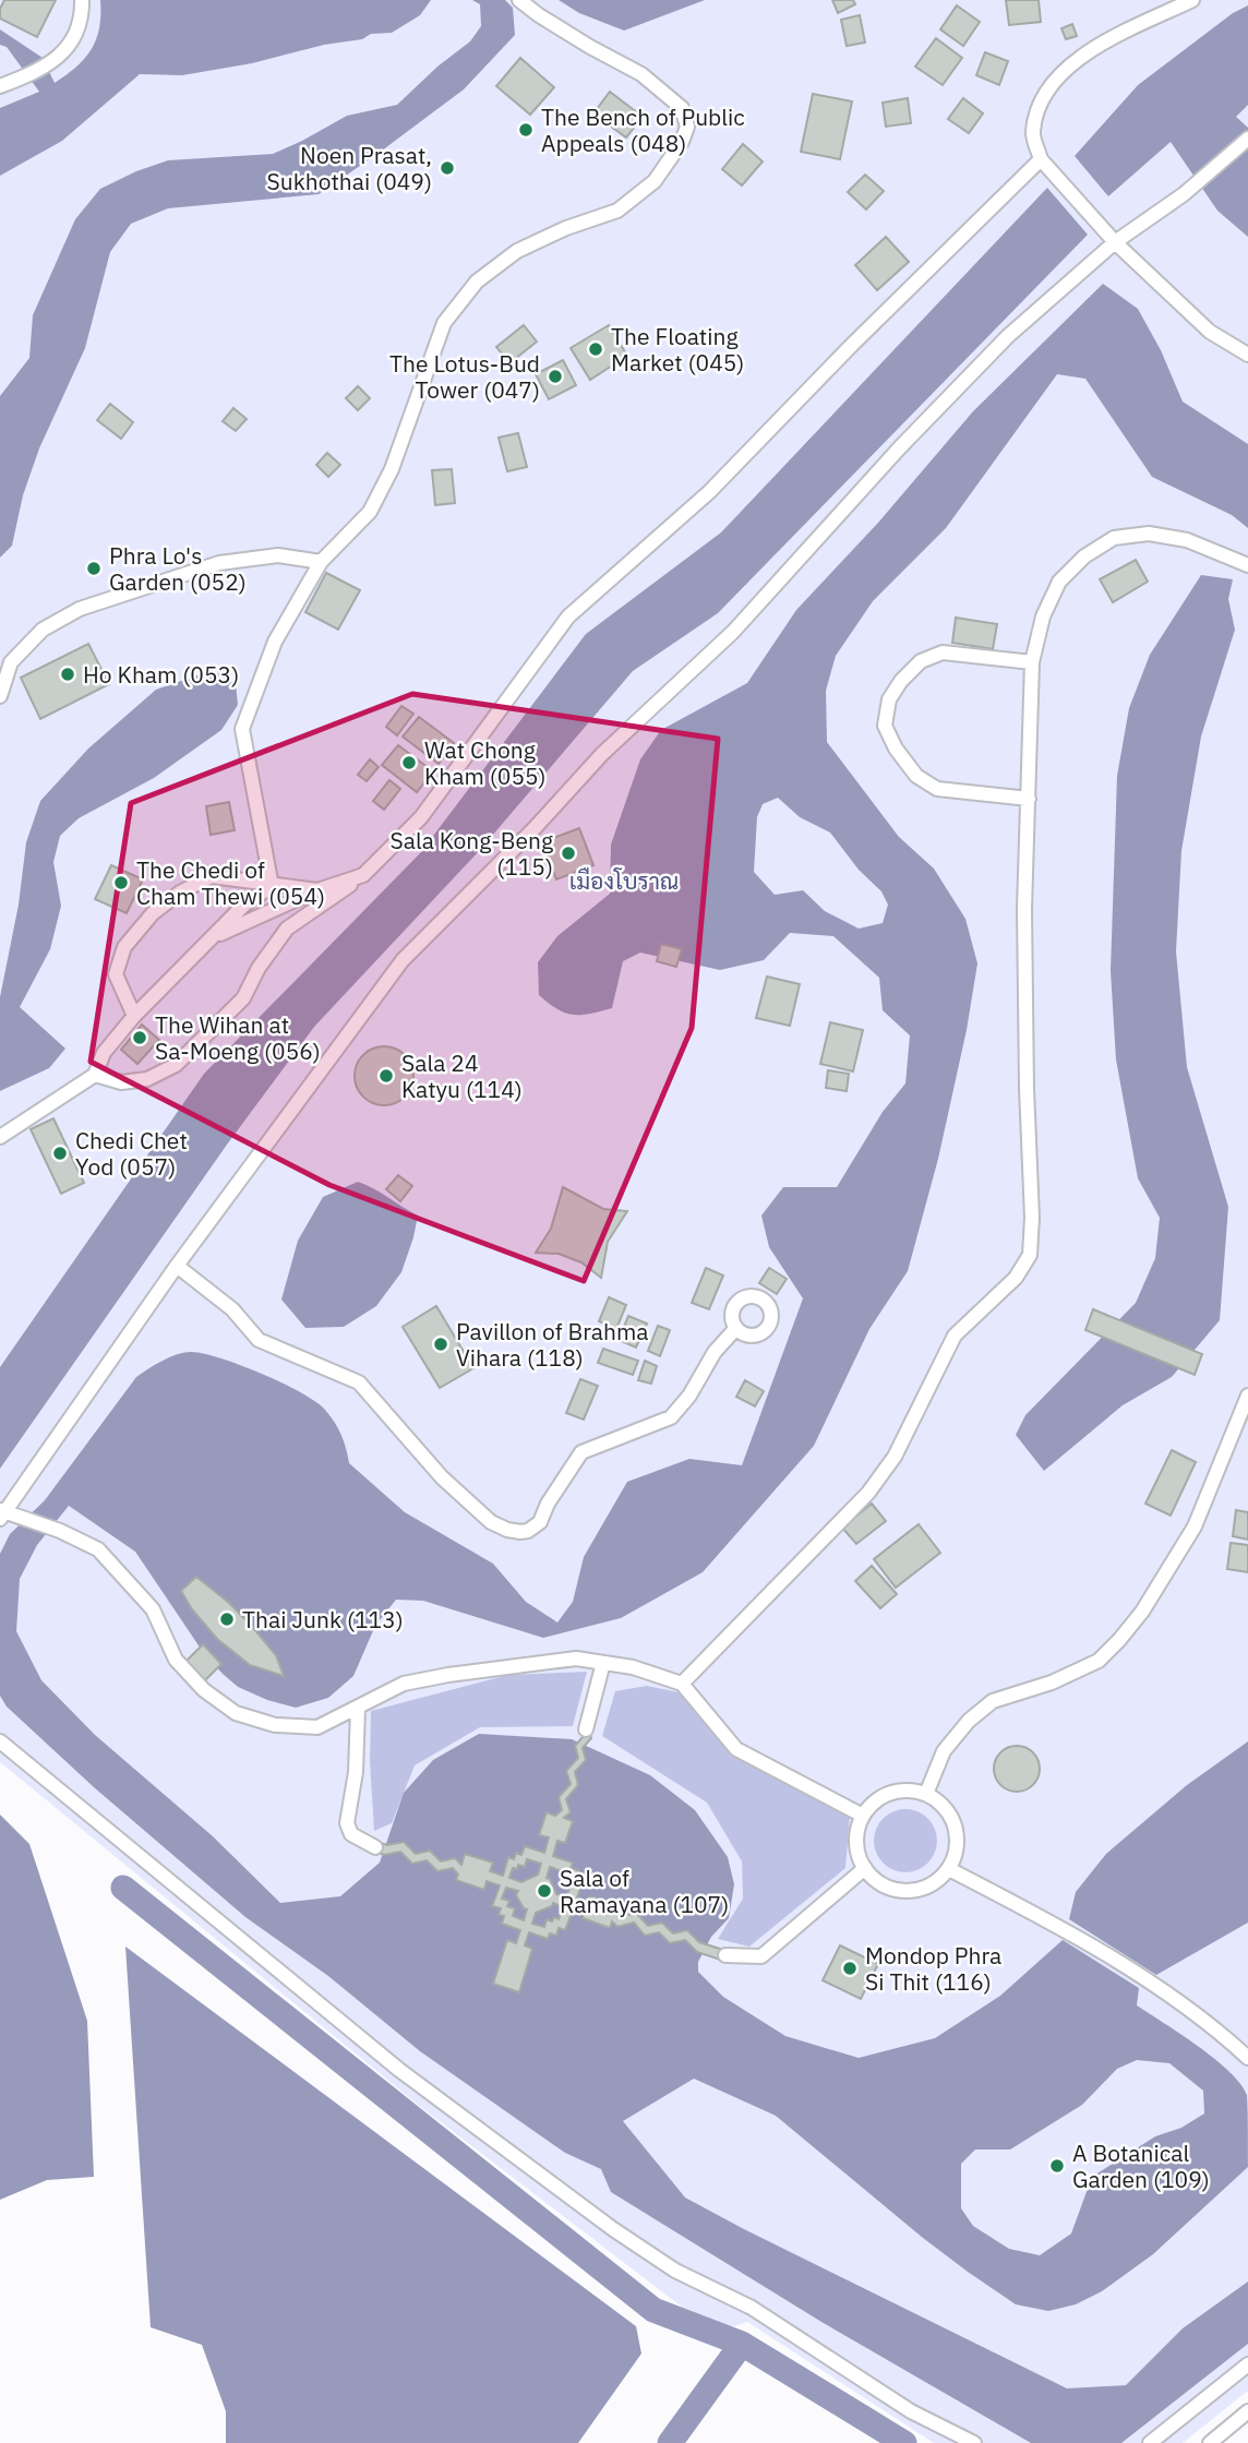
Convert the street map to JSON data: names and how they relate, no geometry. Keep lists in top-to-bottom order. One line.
{"parks":["เมืองโบราณ"],"places":["The Bench of Public Appeals (048)","Noen Prasat, Sukhothai (049)","The Floating Market (045)","The Lotus-Bud Tower (047)","Phra Lo's Garden (052)","Ho Kham (053)","Wat Chong Kham (055)","Sala Kong-Beng (115)","The Chedi of Cham Thewi (054)","The Wihan at Sa-Moeng (056)","Sala 24 Katyu (114)","Chedi Chet Yod (057)","Pavillon of Brahma Vihara (118)","Thai Junk (113)","Sala of Ramayana (107)","Mondop Phra Si Thit (116)","A Botanical Garden (109)"]}
